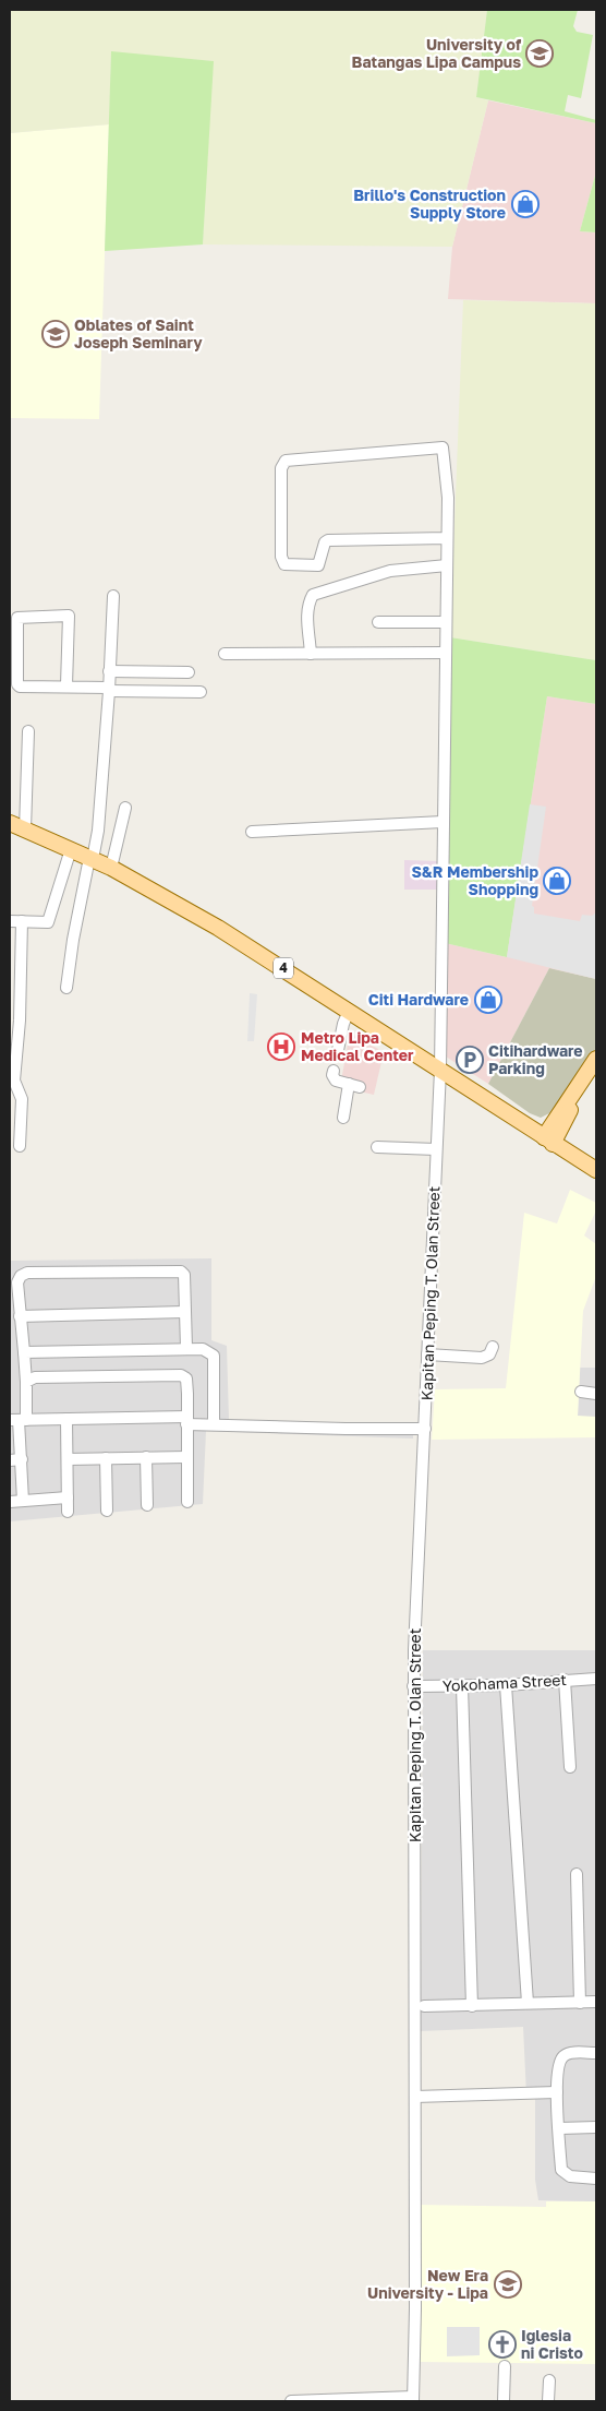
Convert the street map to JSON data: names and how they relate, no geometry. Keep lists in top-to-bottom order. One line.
{"streets":{"main road":["4"],"street":["Kapitan Peping T. Olan Street","Yokohama Street"]},"crossings":[["4","Kapitan Peping T. Olan Street"],["Kapitan Peping T. Olan Street","Yokohama Street"]],"places":{"school or university":["University of Batangas Lipa Campus","Oblates of Saint Joseph Seminary","New Era University - Lipa"],"shop":["Brillo's Construction Supply Store","S&R Membership Shopping","Citi Hardware"],"hospital":["Metro Lipa Medical Center"],"parking":["Citihardware Parking"],"church":["Iglesia ni Cristo"]}}
